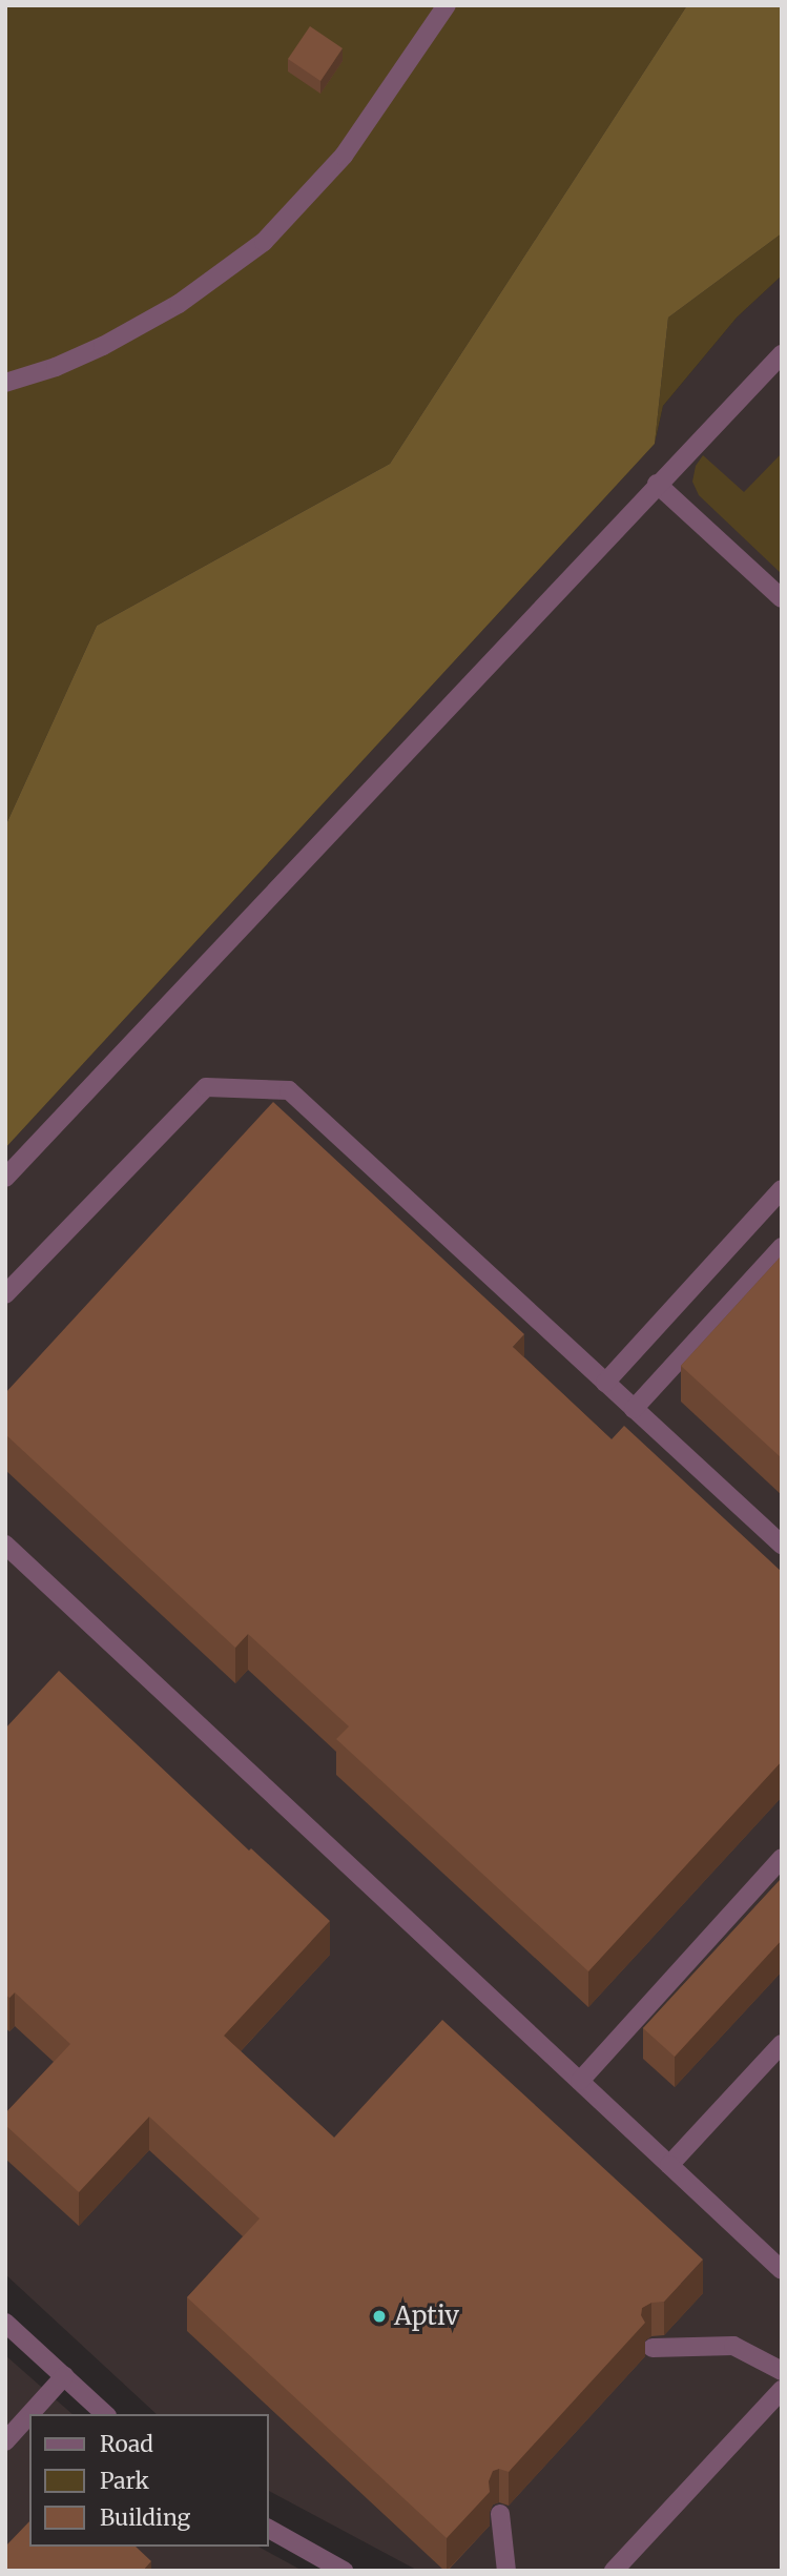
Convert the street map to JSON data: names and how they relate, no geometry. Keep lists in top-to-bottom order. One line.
{"places":["Aptiv"],"legend":["Road","Park","Building"]}
